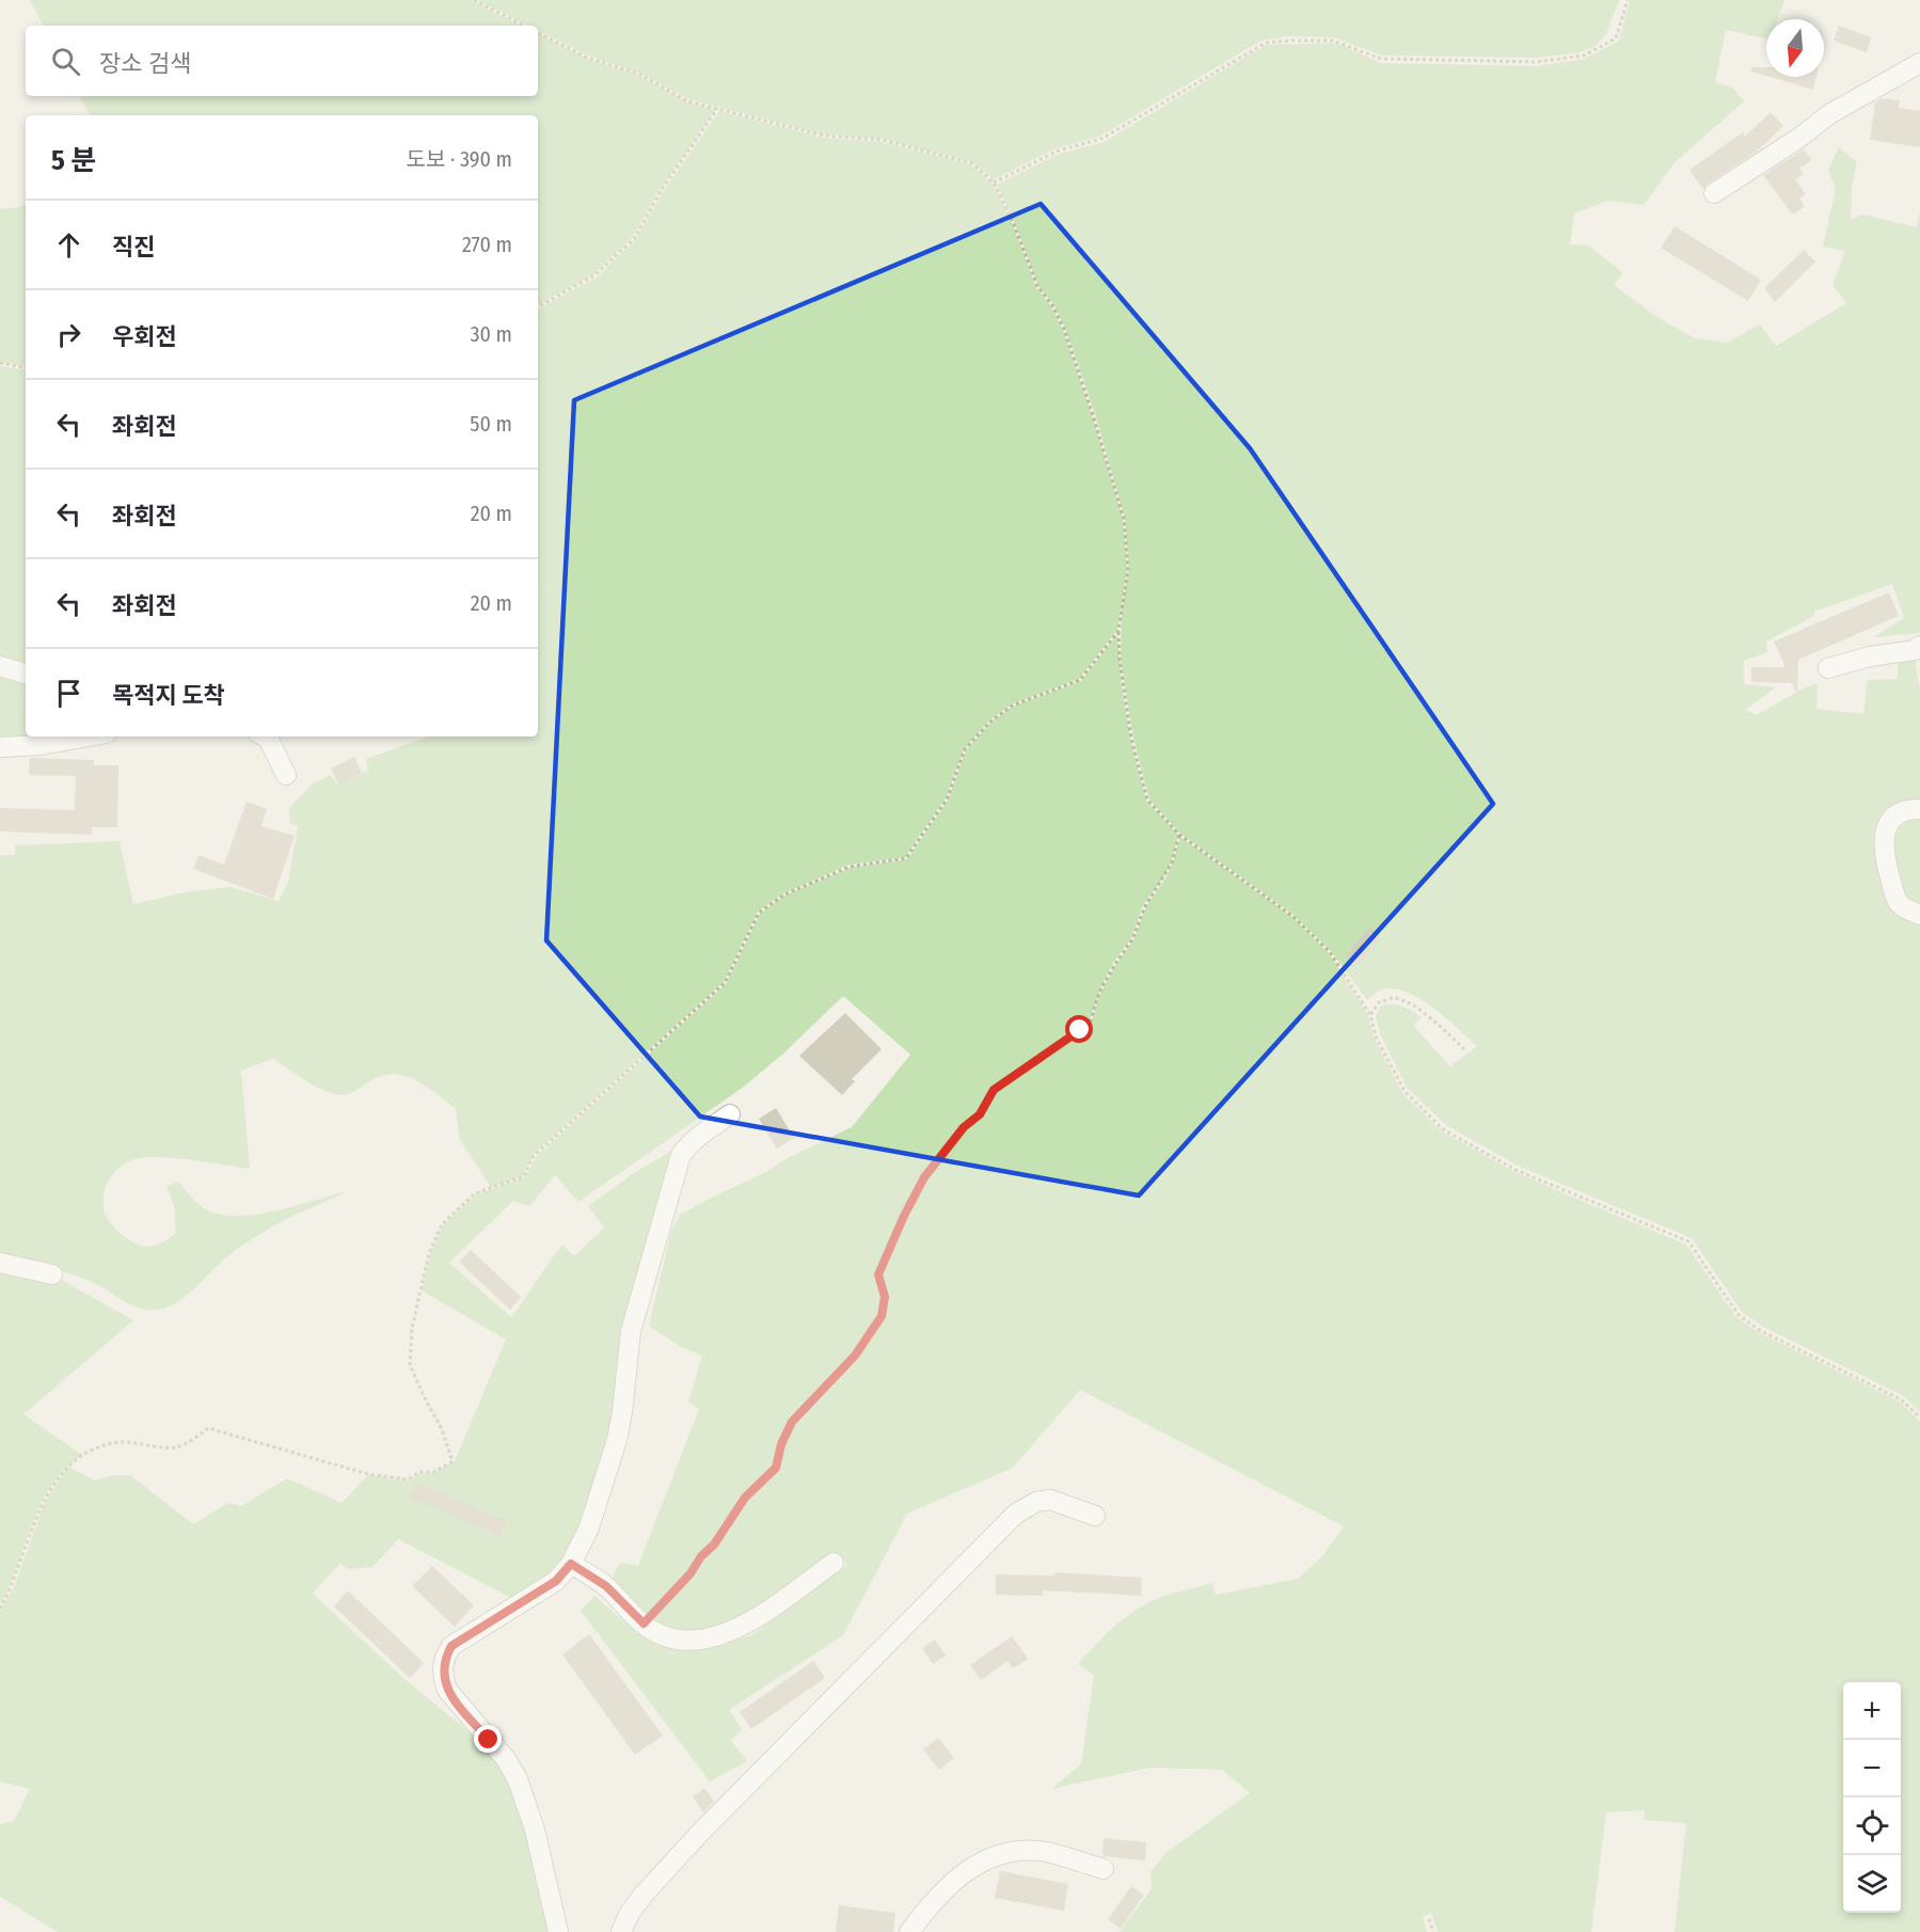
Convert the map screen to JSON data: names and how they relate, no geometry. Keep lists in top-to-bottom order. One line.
{"north":"bottom","page":{"search":"장소 검색","heading":["5 분","도보 · 390 m"],"list":[["직진","270 m"],["우회전","30 m"],["좌회전","50 m"],["좌회전","20 m"],["좌회전","20 m"],"목적지 도착"],"map_buttons":["+","−"]}}
